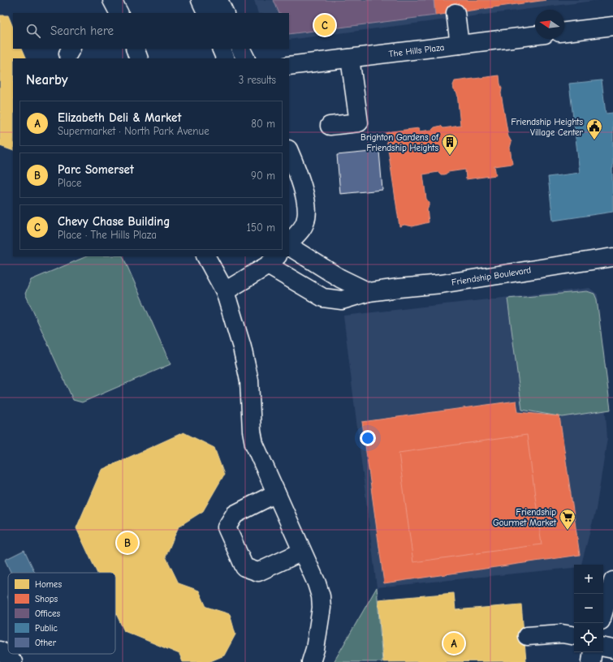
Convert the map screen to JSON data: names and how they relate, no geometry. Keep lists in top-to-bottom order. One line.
{"streets":{"street":["The Hills Plaza","Friendship Boulevard"]},"places":{"public building":["Friendship Heights Village Center"],"building":["Brighton Gardens of Friendship Heights"],"supermarket":["Friendship Gourmet Market"]},"legend":["Homes","Shops","Offices","Public","Other"],"north":"left","page":{"pins":["C","B","A"],"search":"Search here","heading":["Nearby","3 results"],"list":[{"mark":"A","name":"Elizabeth Deli & Market","note":"Supermarket · North Park Avenue","value":"80 m"},{"mark":"B","name":"Parc Somerset","note":"Place","value":"90 m"},{"mark":"C","name":"Chevy Chase Building","note":"Place · The Hills Plaza","value":"150 m"}],"map_buttons":["+","−"]}}
